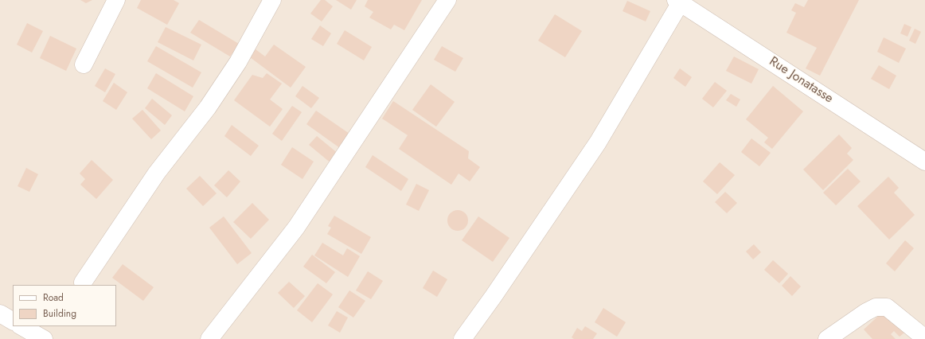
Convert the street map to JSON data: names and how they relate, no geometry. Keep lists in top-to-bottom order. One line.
{"streets":{"street":["Rue Jonatasse"]},"legend":["Road","Building"]}
